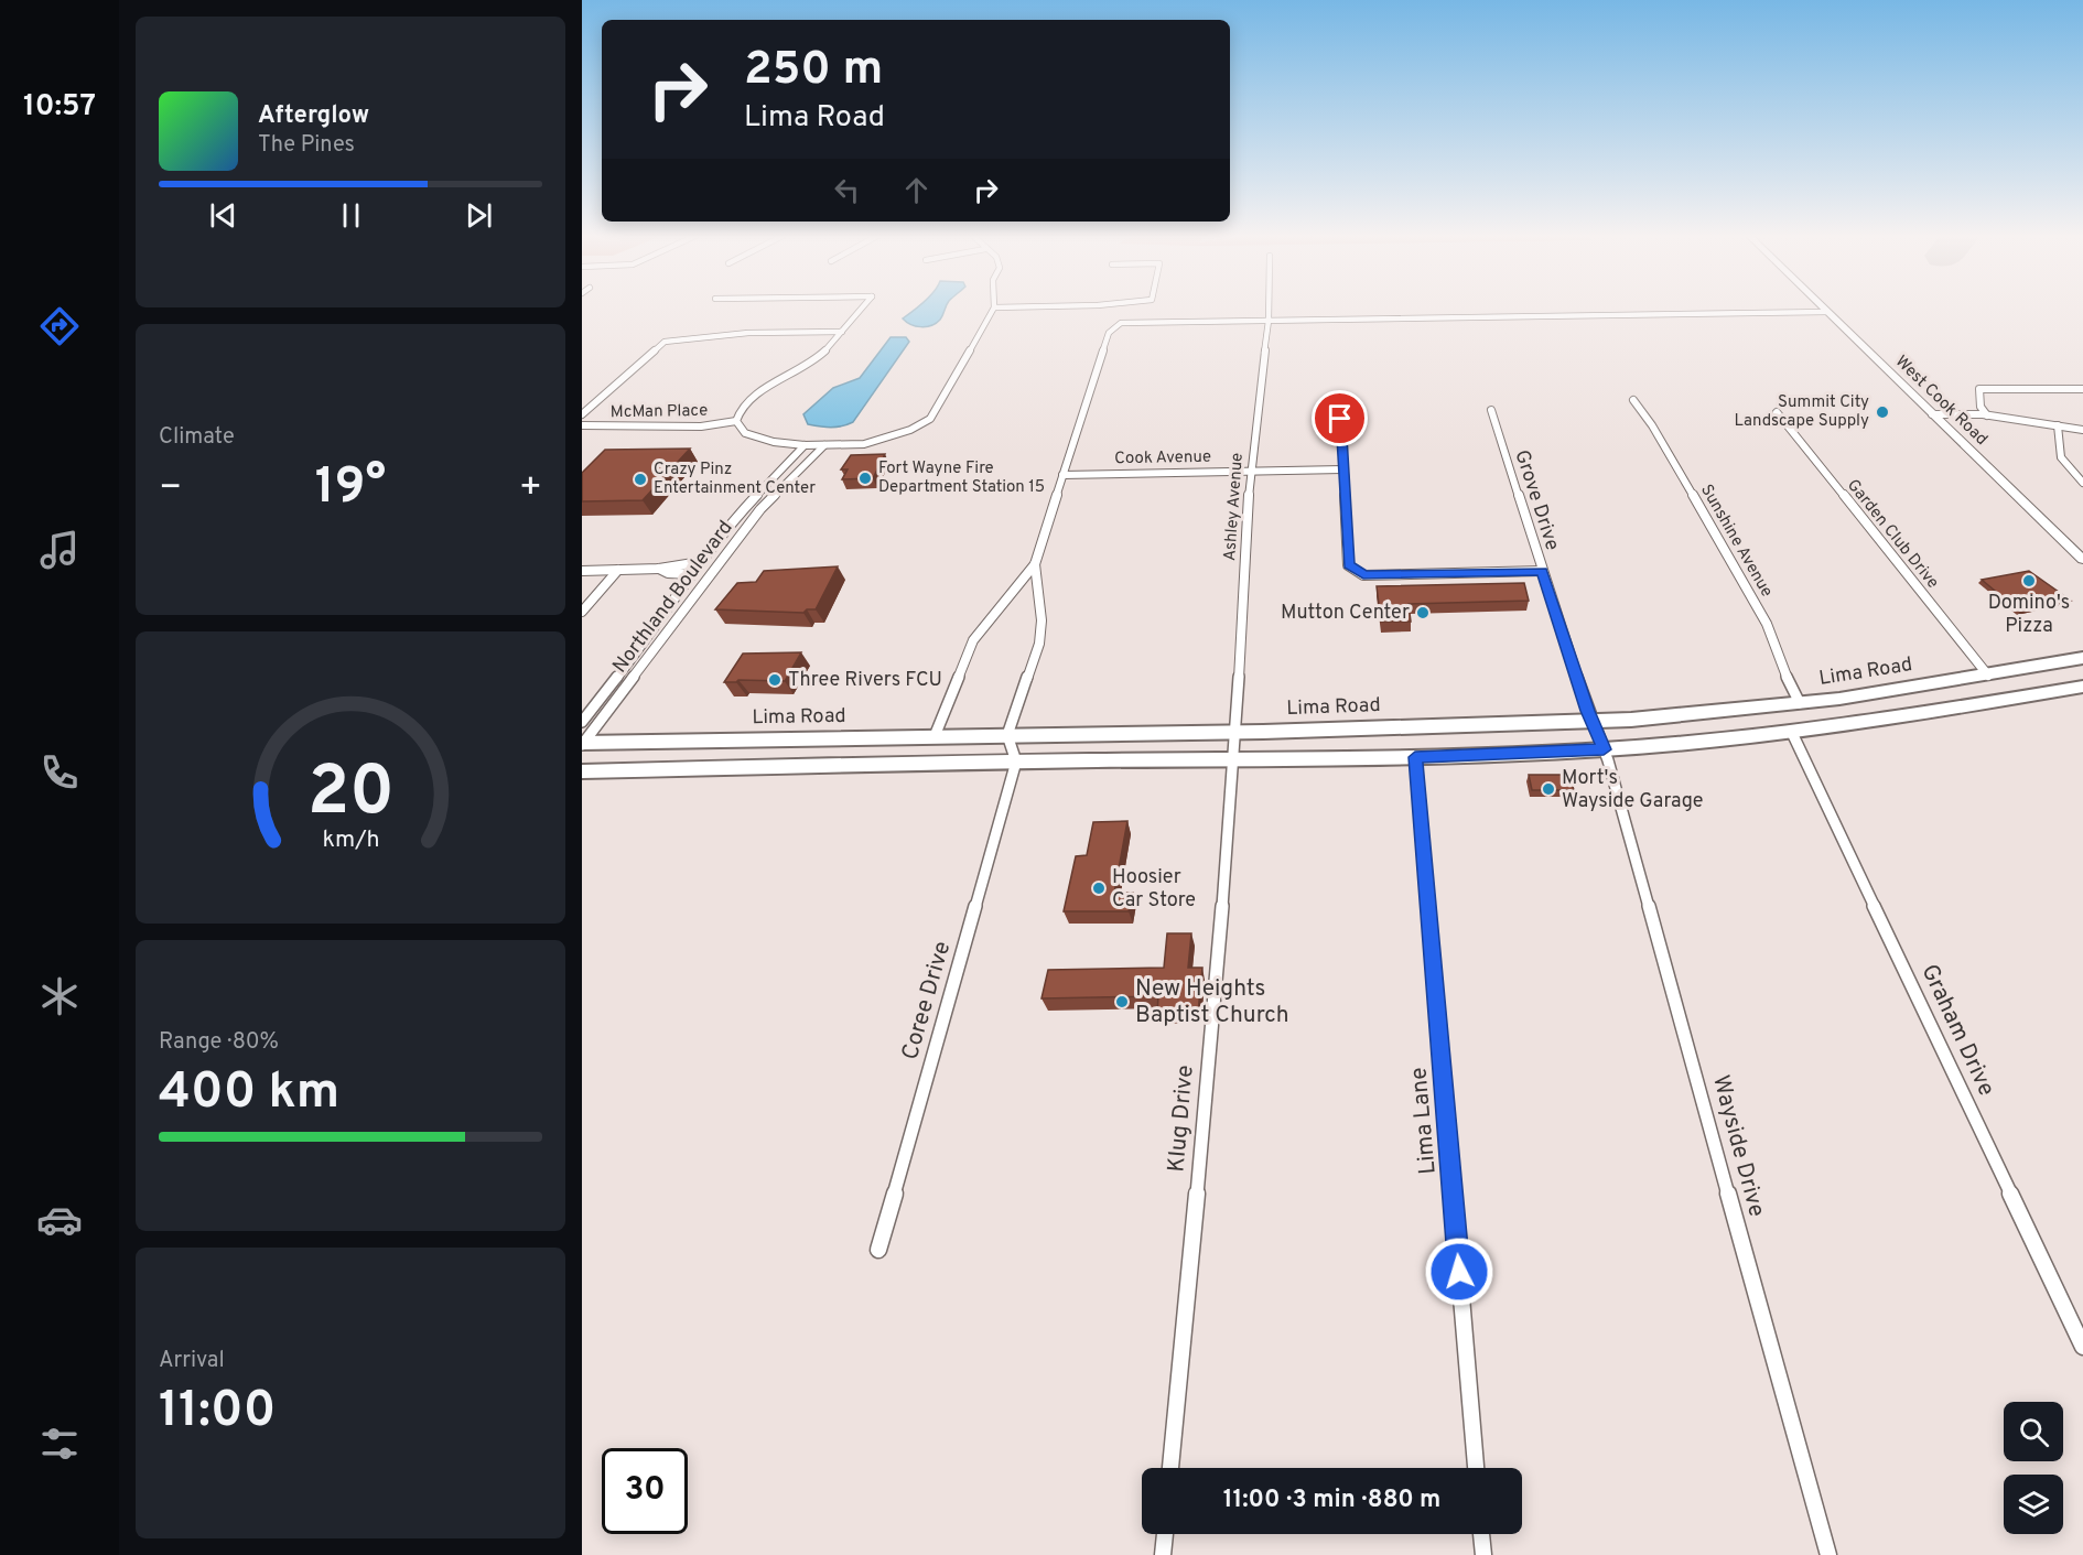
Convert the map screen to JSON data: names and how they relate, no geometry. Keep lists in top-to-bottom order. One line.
{"streets":{"highway":["Lima Road"],"main road":["West Cook Road"],"street":["McMan Place","Cook Avenue","Grove Drive","Ashley Avenue","Garden Club Drive","Sunshine Avenue","Northland Boulevard","Coree Drive","Graham Drive","Klug Drive","Lima Lane","Wayside Drive"]},"crossings":[["Cook Avenue","Ashley Avenue"],["Grove Drive","Lima Road"],["Grove Drive","Wayside Drive"],["Ashley Avenue","Lima Road"],["Ashley Avenue","Klug Drive"],["Garden Club Drive","Lima Road"],["Sunshine Avenue","Lima Road"],["Northland Boulevard","Lima Road"]],"places":["Summit City Landscape Supply","Fort Wayne Fire Department Station 15","Crazy Pinz Entertainment Center","Domino's Pizza","Mutton Center","Three Rivers FCU","Mort's Wayside Garage","Hoosier Car Store","New Heights Baptist Church"],"page":{"tabs":"10:57","turn":["250 m","Lima Road"],"song":["Afterglow","The Pines"],"tile":["Climate",["Range · 80%","400 km"],["Arrival","11:00"]],"heat":["−","19°","+"],"limit":"30","trip":"11:00 · 3 min · 880 m","gauge":["20","km/h"]}}
